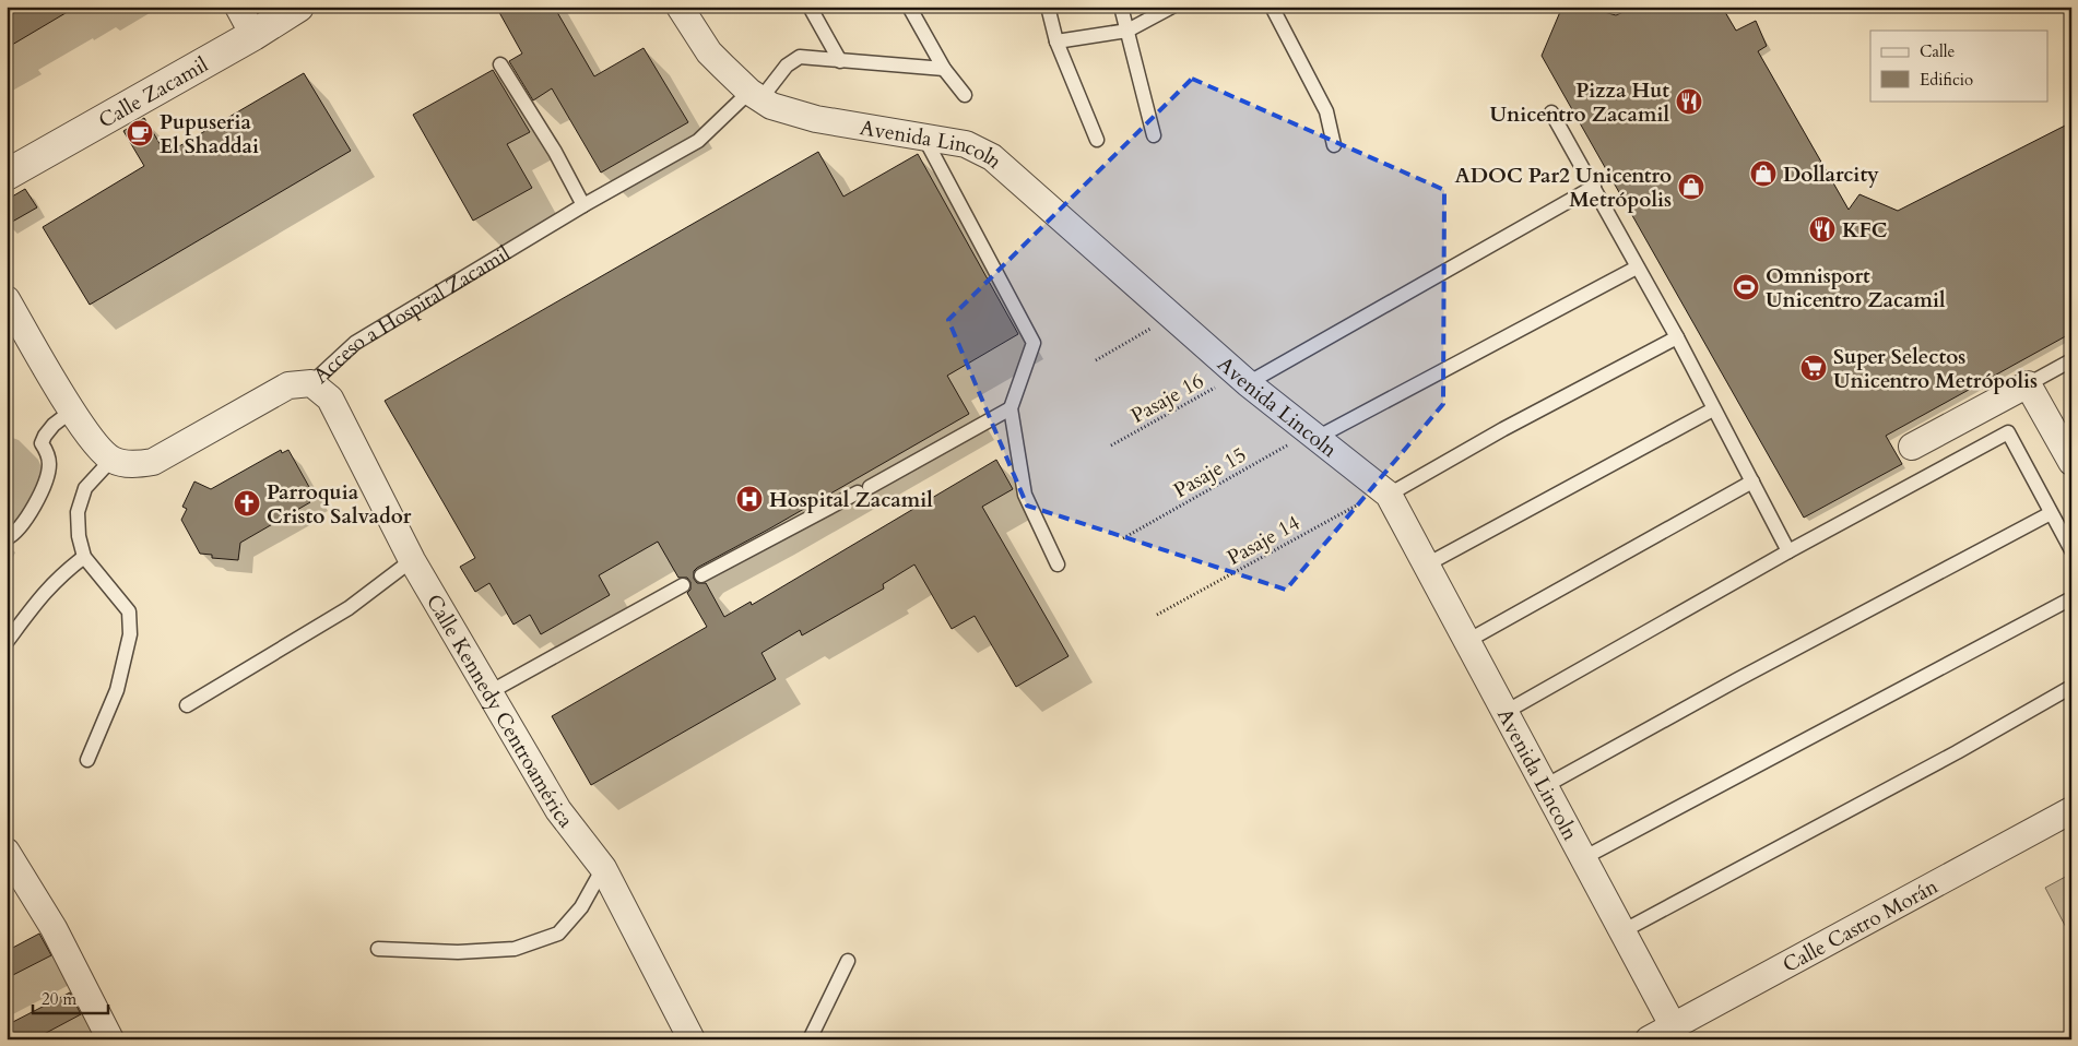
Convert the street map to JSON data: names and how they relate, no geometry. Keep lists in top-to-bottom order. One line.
{"streets":{"street":["Calle Zacamil","Avenida Lincoln","Acceso a Hospital Zacamil","Calle Kennedy Centroamérica","Calle Castro Morán"],"path":["Pasaje 16","Pasaje 15","Pasaje 14"]},"crossings":[["Avenida Lincoln","Acceso a Hospital Zacamil"],["Avenida Lincoln","Pasaje 16"],["Avenida Lincoln","Pasaje 15"],["Avenida Lincoln","Pasaje 14"],["Avenida Lincoln","Calle Castro Morán"],["Acceso a Hospital Zacamil","Calle Kennedy Centroamérica"]],"places":{"restaurant":["Pizza Hut Unicentro Zacamil","KFC"],"cafe":["Pupuseria El Shaddai"],"shop":["Dollarcity","ADOC Par2 Unicentro Metrópolis"],"sports":["Omnisport Unicentro Zacamil"],"supermarket":["Super Selectos Unicentro Metrópolis"],"hospital":["Hospital Zacamil"],"church":["Parroquia Cristo Salvador"]},"legend":["Calle","Edificio"],"scale_bar":"20 m"}
